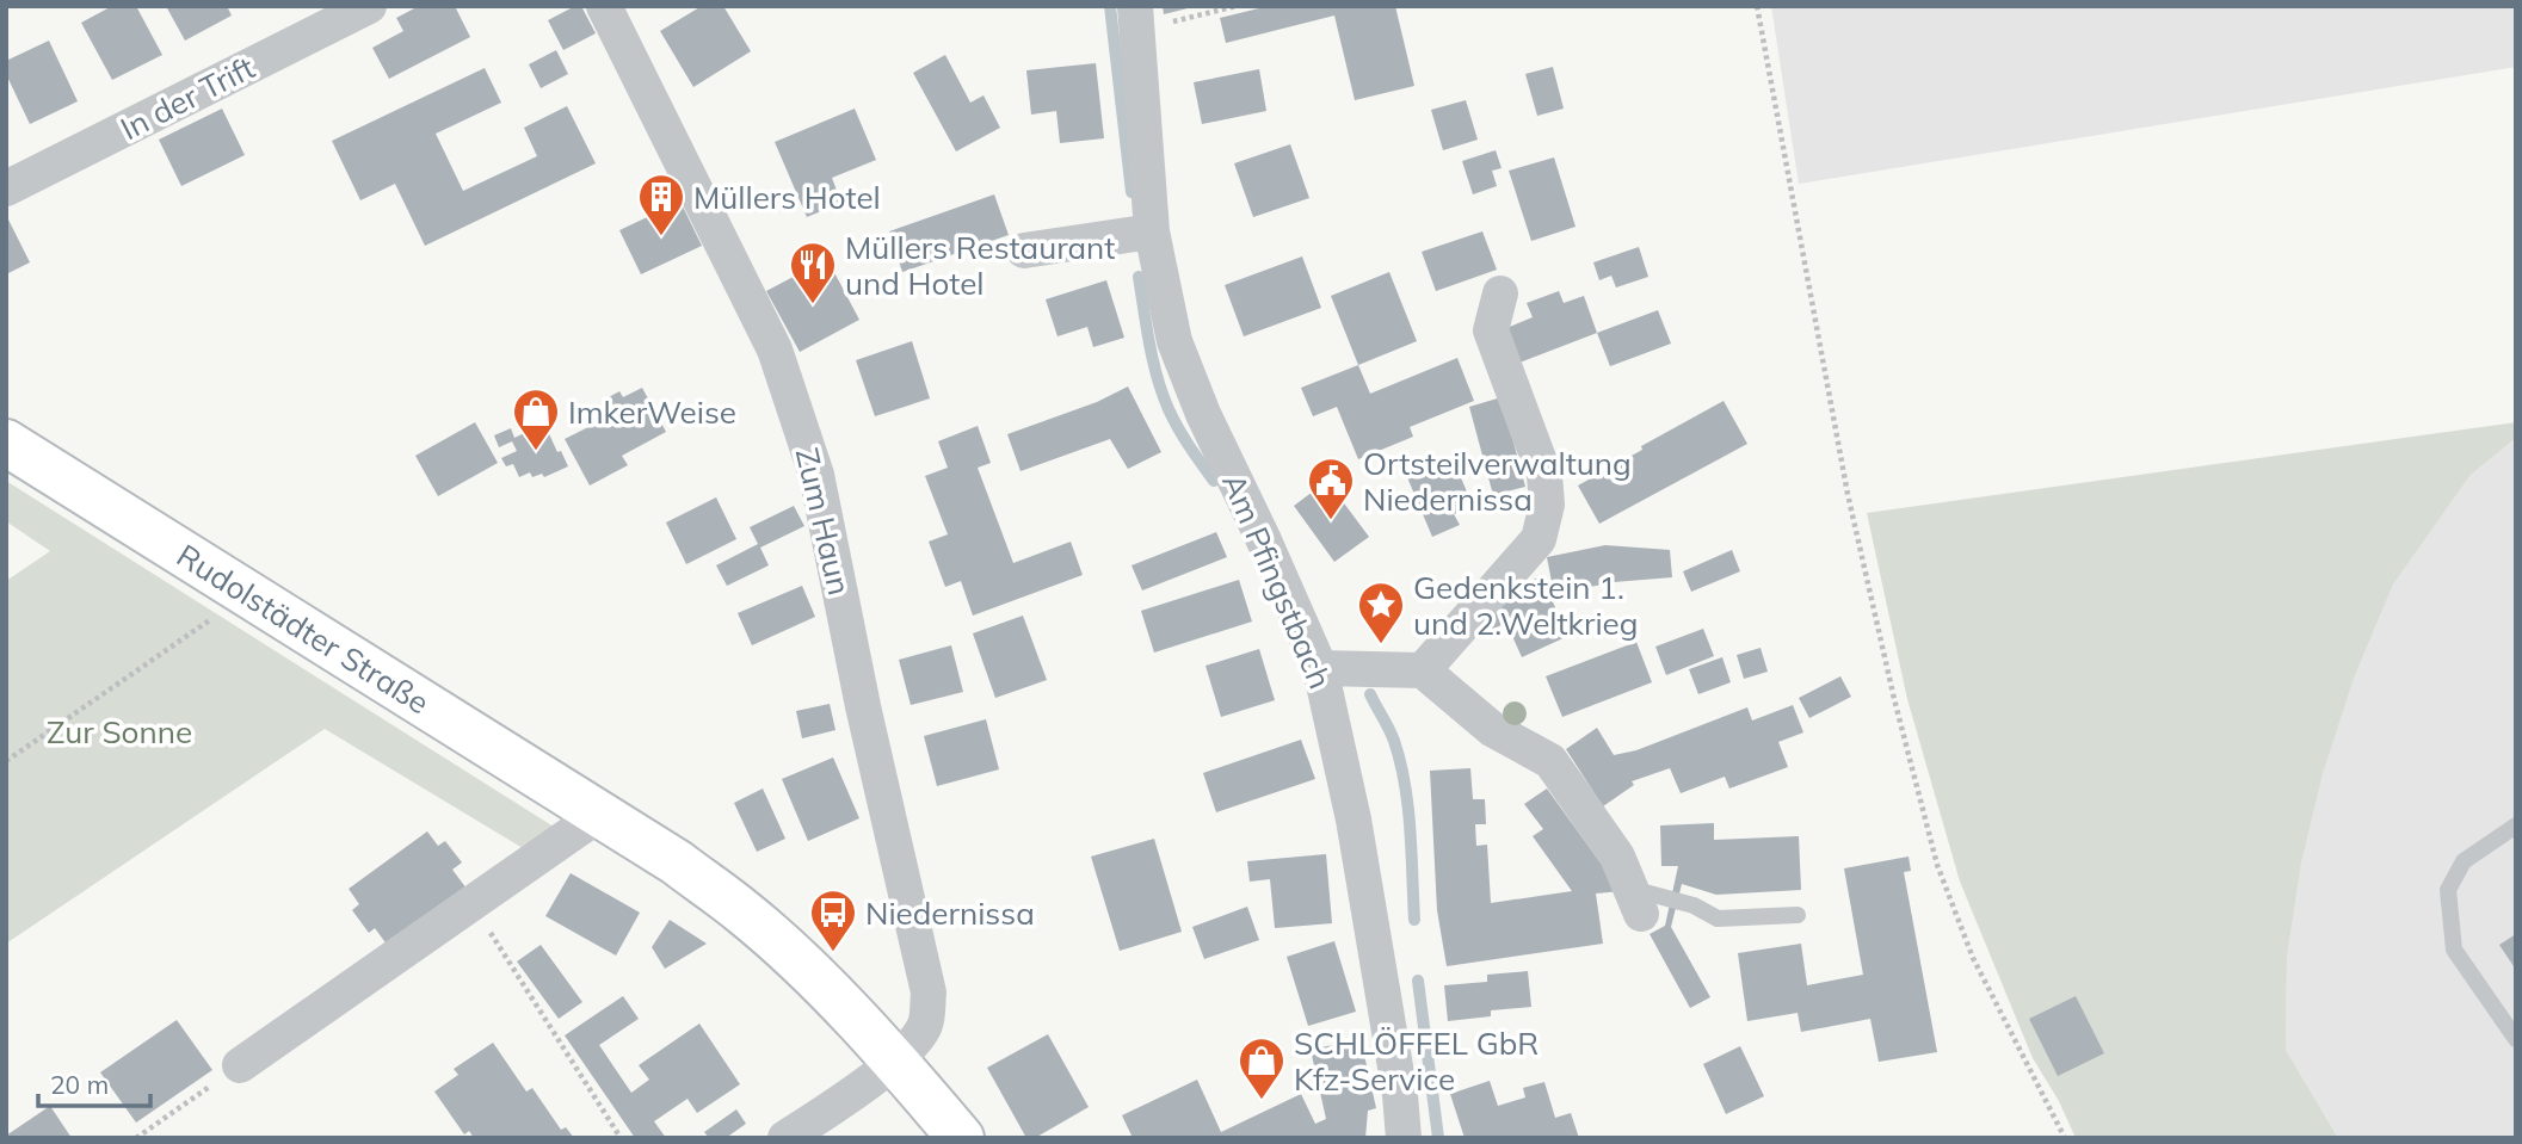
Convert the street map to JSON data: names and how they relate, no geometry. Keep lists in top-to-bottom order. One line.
{"streets":{"street":["In der Trift","Zum Haun","Am Pfingstbach","Rudolstädter Straße"]},"crossings":[["Zum Haun","Rudolstädter Straße"]],"parks":["Zur Sonne"],"places":{"building":["Müllers Hotel"],"restaurant":["Müllers Restaurant und Hotel"],"shop":["ImkerWeise","SCHLÖFFEL GbR Kfz-Service"],"public building":["Ortsteilverwaltung Niedernissa"],"place":["Gedenkstein 1. und 2.Weltkrieg"],"bus stop":["Niedernissa"]},"scale_bar":"20 m"}
